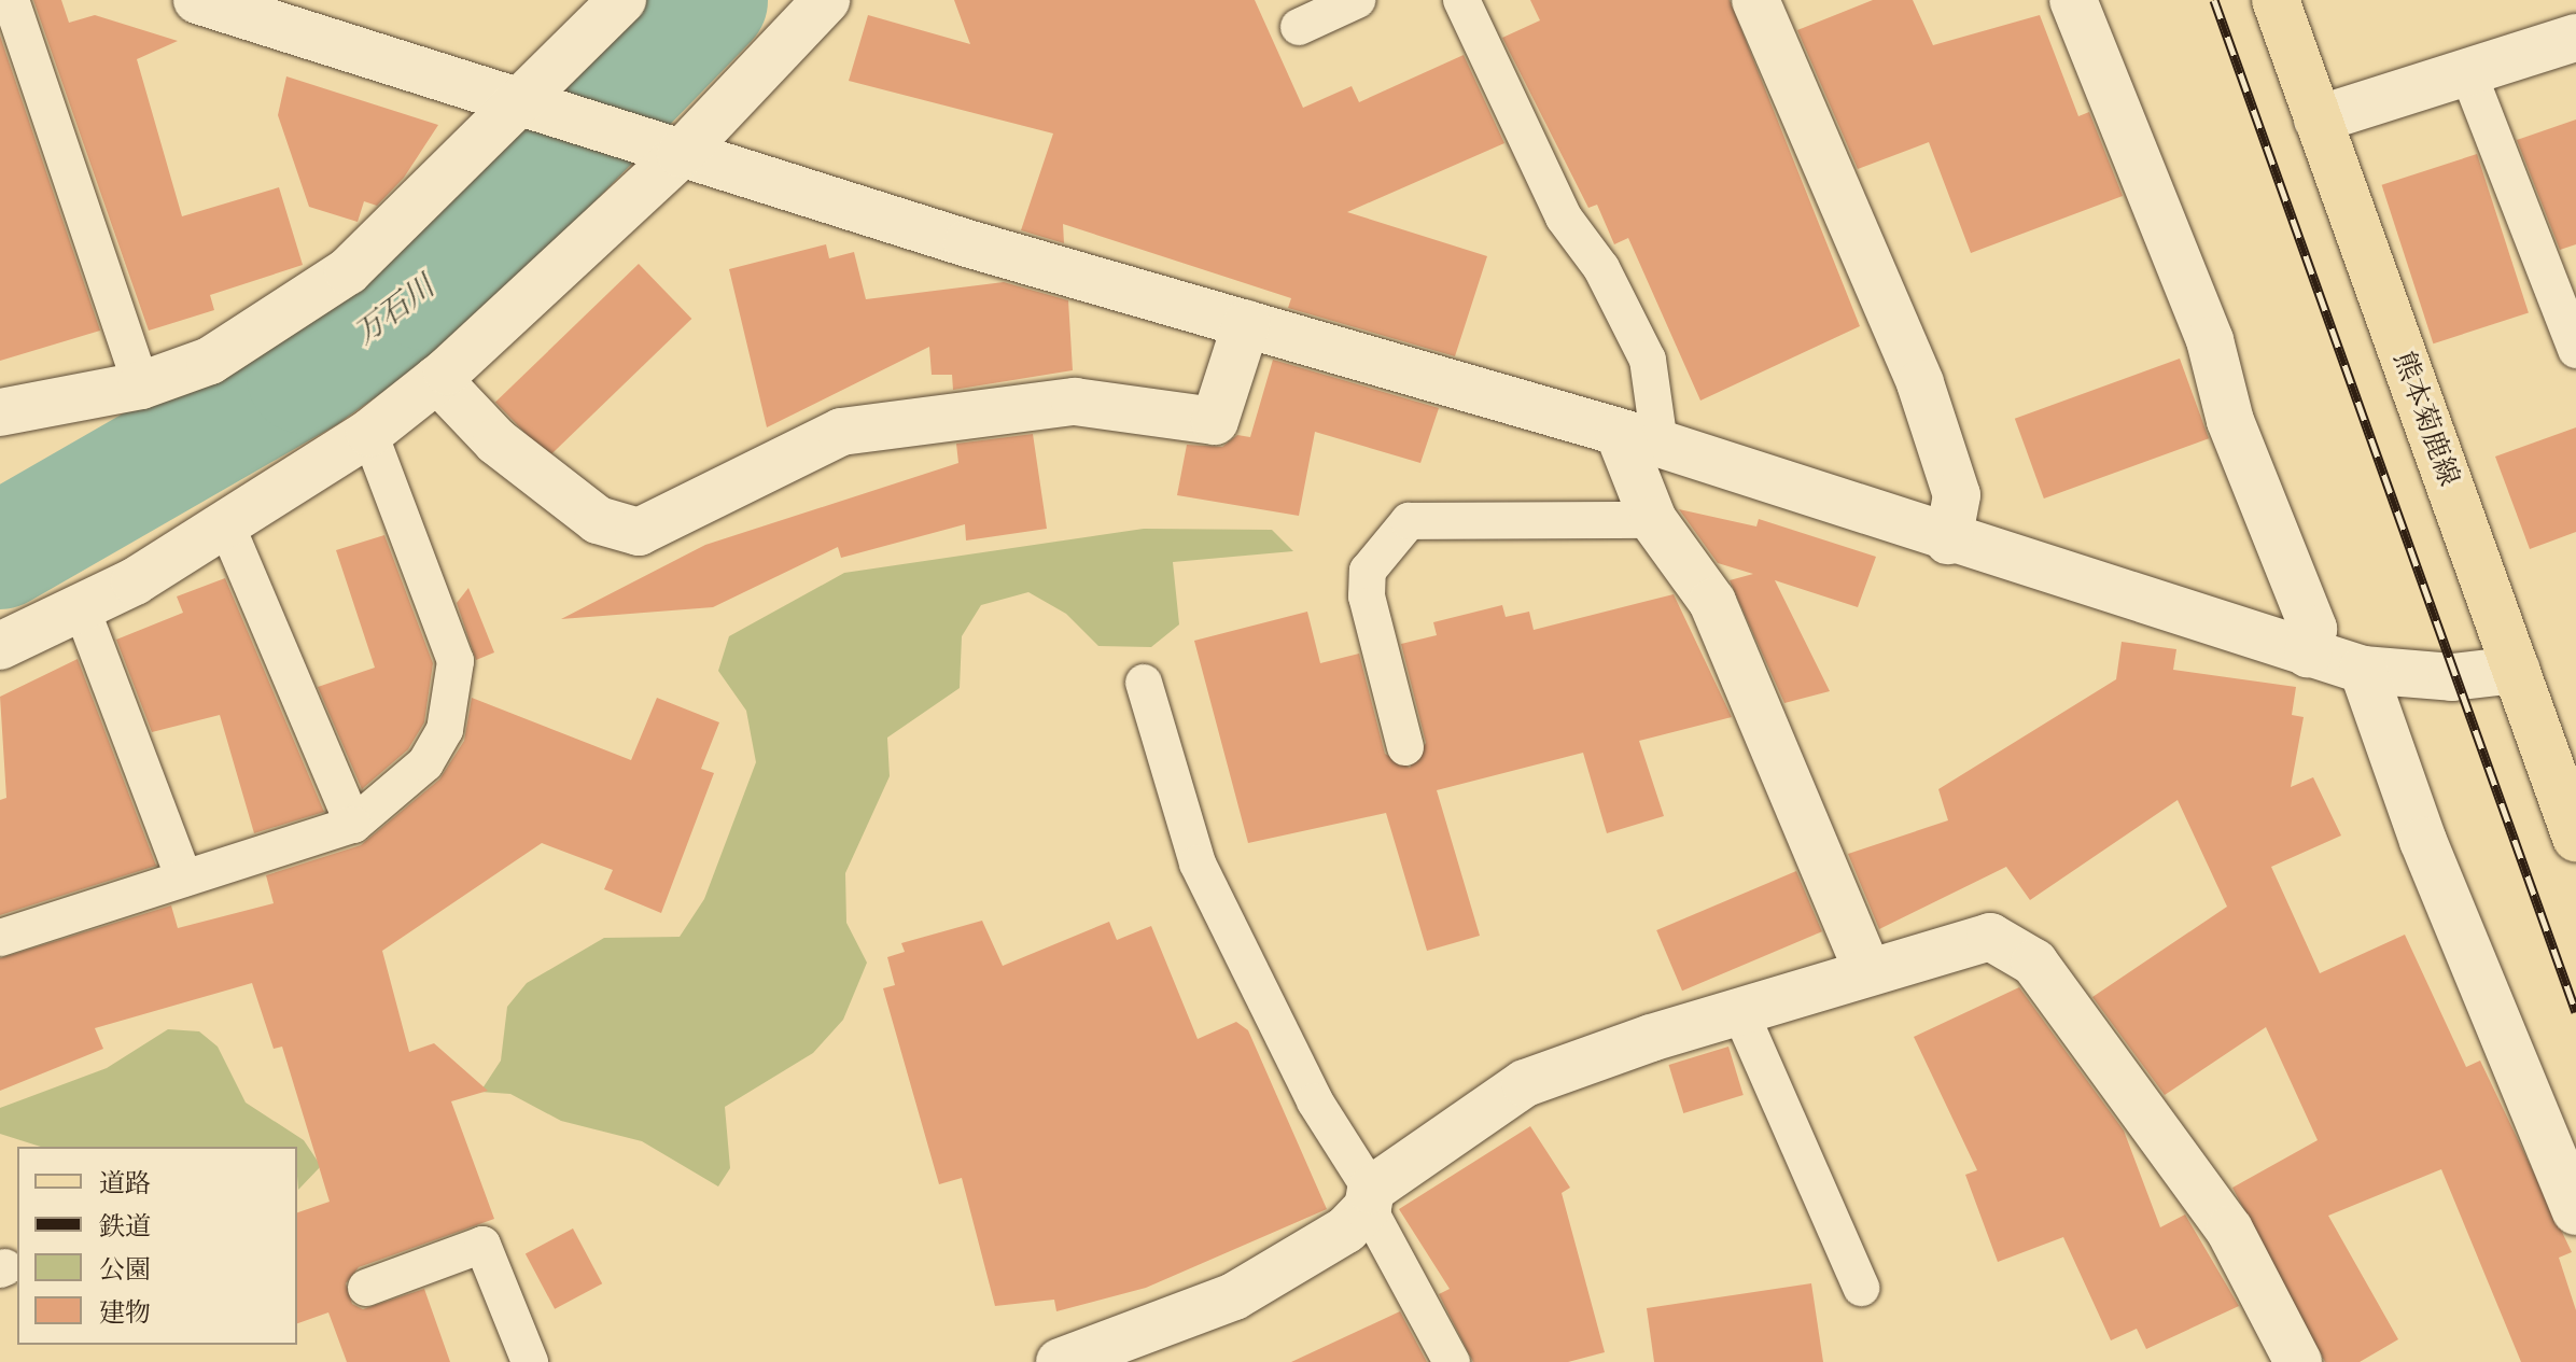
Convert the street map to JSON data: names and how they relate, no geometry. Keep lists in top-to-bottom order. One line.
{"streets":{"main road":["熊本菊鹿線"]},"water":["万石川"],"legend":["道路","鉄道","公園","建物"]}
